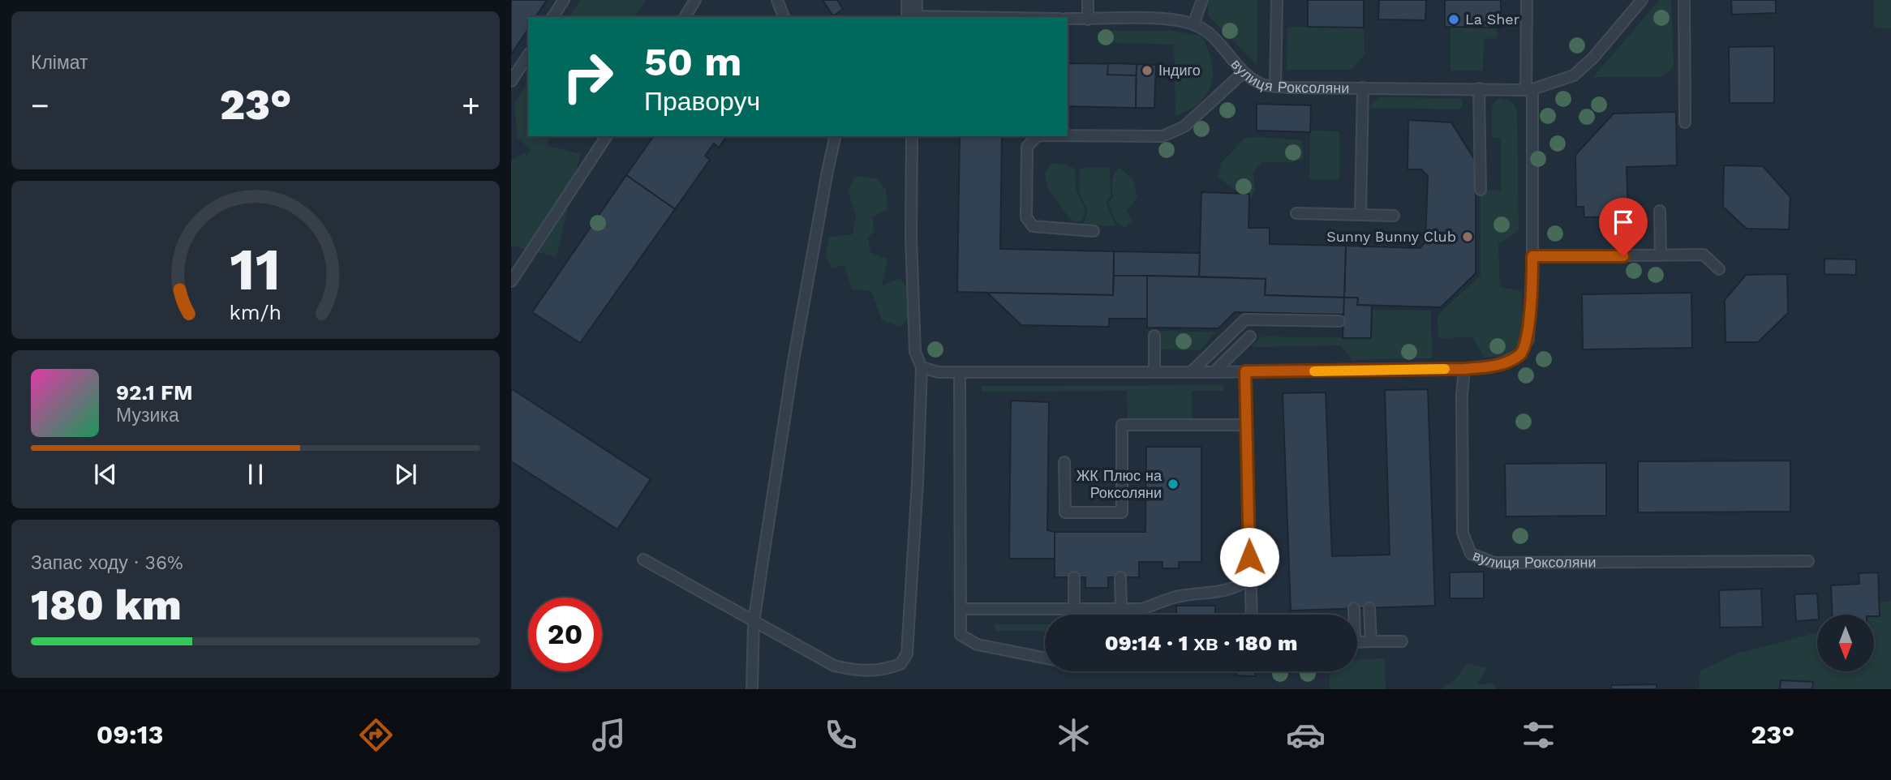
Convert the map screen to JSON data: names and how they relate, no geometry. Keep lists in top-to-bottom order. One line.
{"streets":{"lane":["вулиця Роксоляни"]},"places":["La Sher","Індиго","Sunny Bunny Club","ЖК Плюс на Роксоляни"],"north":"bottom","page":{"tile":["Клімат",["Запас ходу · 36%","180 km"]],"turn":["50 m","Праворуч"],"heat":["−","23°","+"],"song":["92.1 FM","Музика"],"limit":"20","trip":"09:14 · 1 хв · 180 m","tabs":["09:13","23°"],"gauge":["11","km/h"]}}
